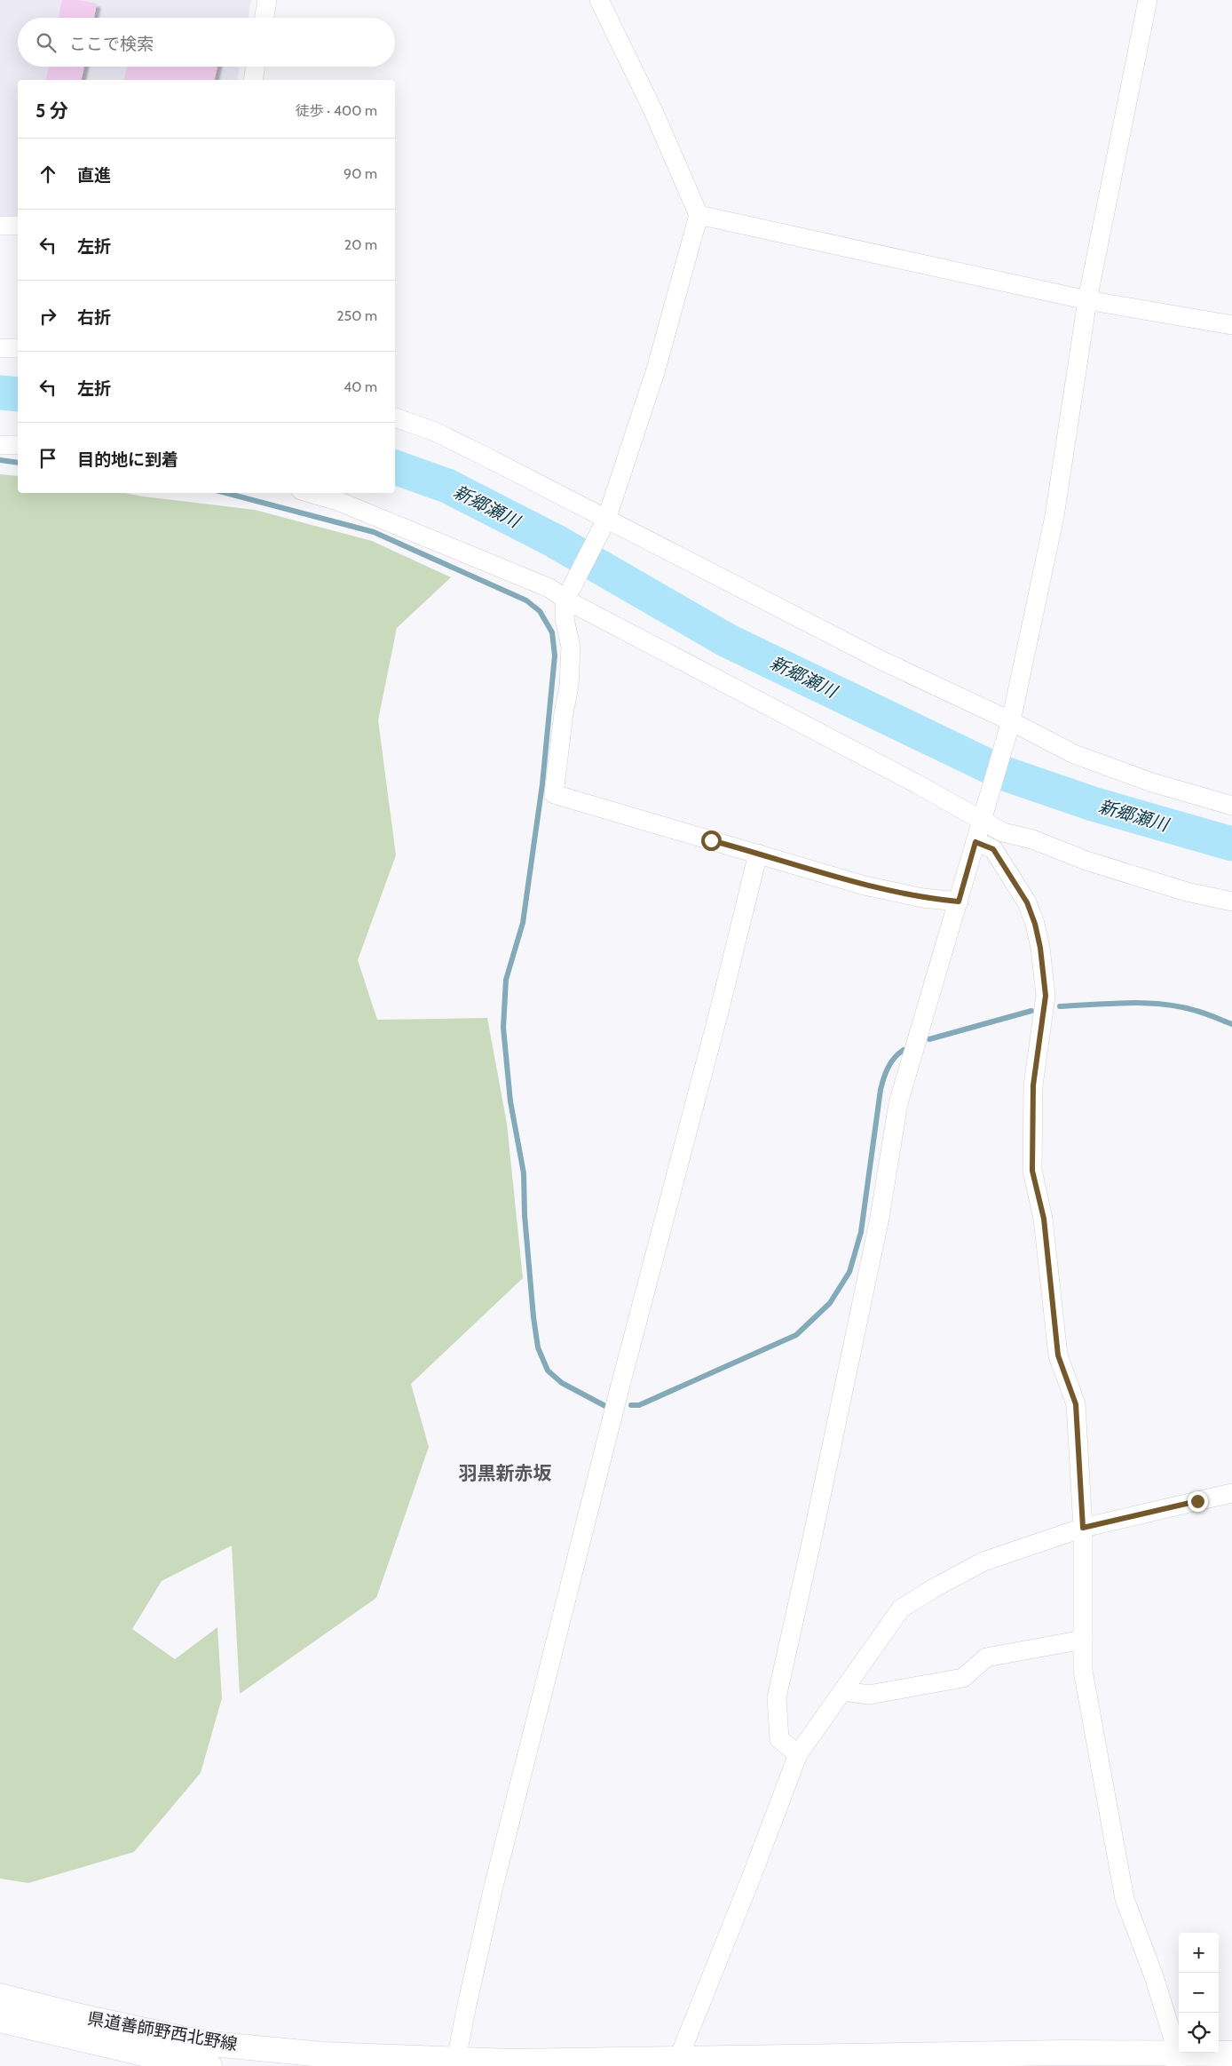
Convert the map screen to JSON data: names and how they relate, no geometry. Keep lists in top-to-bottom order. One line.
{"streets":{"main road":["県道善師野西北野線"]},"districts":["羽黒新赤坂"],"water":["新郷瀬川"],"page":{"search":"ここで検索","heading":["5 分","徒歩 · 400 m"],"list":[["直進","90 m"],["左折","20 m"],["右折","250 m"],["左折","40 m"],"目的地に到着"],"map_buttons":["+","−"]}}
